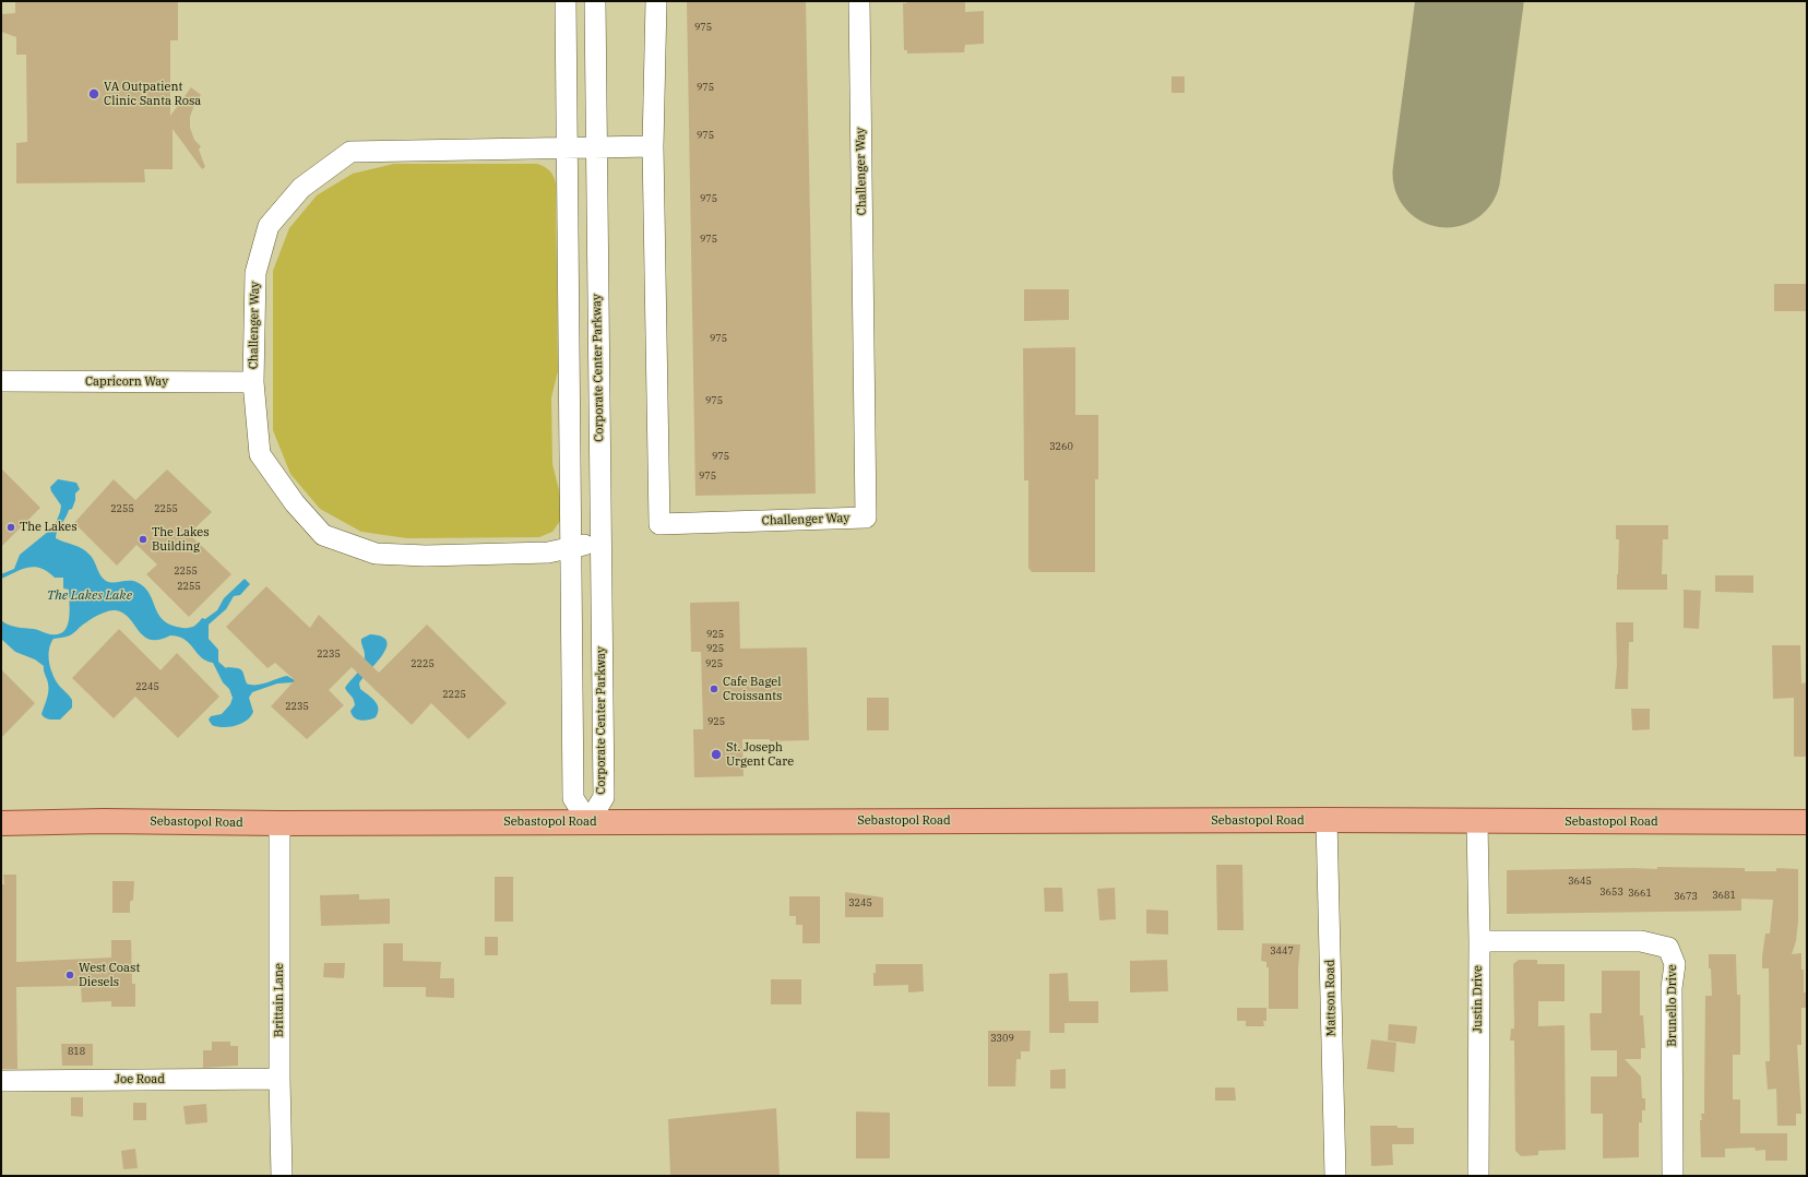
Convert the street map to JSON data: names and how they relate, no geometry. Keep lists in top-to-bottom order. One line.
{"streets":{"main road":["Sebastopol Road"],"street":["Challenger Way","Corporate Center Parkway","Capricorn Way","Mattson Road","Justin Drive","Brittain Lane","Brunello Drive","Joe Road"]},"crossings":[["Challenger Way","Corporate Center Parkway"],["Challenger Way","Capricorn Way"],["Corporate Center Parkway","Sebastopol Road"],["Sebastopol Road","Mattson Road"],["Sebastopol Road","Justin Drive"],["Sebastopol Road","Brittain Lane"],["Justin Drive","Brunello Drive"],["Brittain Lane","Joe Road"]],"water":["The Lakes Lake"],"places":["VA Outpatient Clinic Santa Rosa","The Lakes","The Lakes Building","Cafe Bagel Croissants","St. Joseph Urgent Care","West Coast Diesels"],"house_numbers":["975","975","975","975","975","975","975","3260","975","975","2255","2255","2255","2255","925","925","2235","2225","925","2245","2225","2235","925","3645","3653","3661","3681","3673","3245","3447","3309","818"]}
